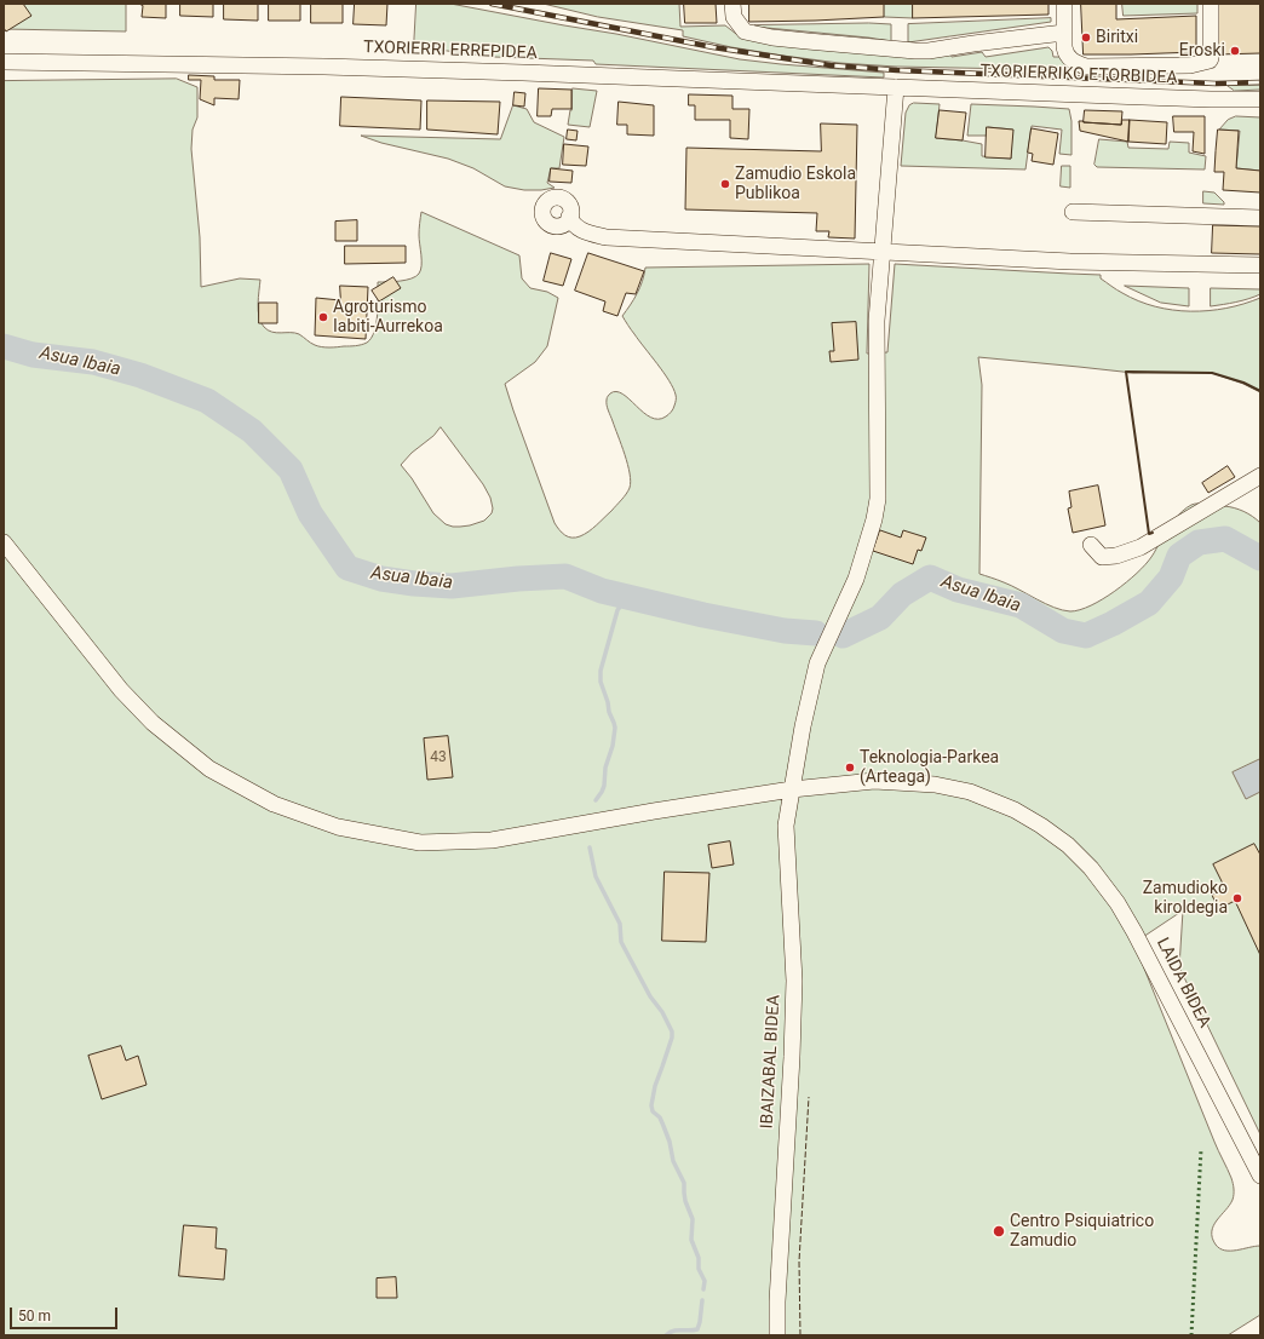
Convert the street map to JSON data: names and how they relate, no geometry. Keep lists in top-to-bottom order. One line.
{"streets":{"street":["TXORIERRI ERREPIDEA","TXORIERRIKO ETORBIDEA","LAIDA BIDEA","IBAIZABAL BIDEA"]},"crossings":[["TXORIERRI ERREPIDEA","TXORIERRIKO ETORBIDEA"],["TXORIERRI ERREPIDEA","IBAIZABAL BIDEA"],["TXORIERRIKO ETORBIDEA","IBAIZABAL BIDEA"],["LAIDA BIDEA","IBAIZABAL BIDEA"]],"water":["Asua Ibaia"],"places":["Biritxi","Eroski","Zamudio Eskola Publikoa","Agroturismo Iabiti-Aurrekoa","Teknologia-Parkea (Arteaga)","Zamudioko kiroldegia","Centro Psiquiatrico Zamudio"],"house_numbers":["43"],"scale_bar":"50 m"}
